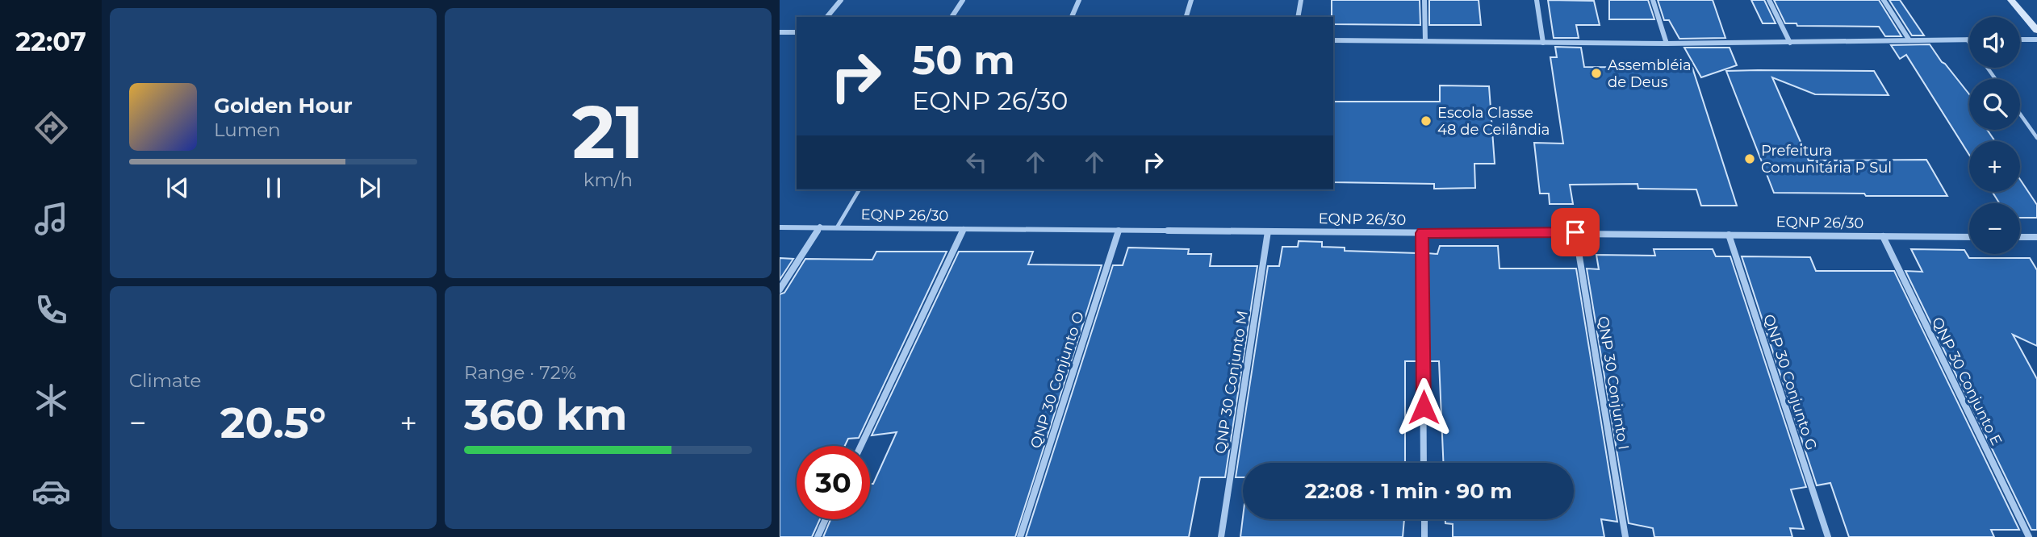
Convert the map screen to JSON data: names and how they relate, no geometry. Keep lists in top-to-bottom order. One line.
{"streets":{"street":["EQNP 26/30","QNP 30 Conjunto O","QNP 30 Conjunto E","QNP 30 Conjunto M","QNP 30 Conjunto G","QNP 30 Conjunto I"]},"crossings":[["EQNP 26/30","QNP 30 Conjunto O"],["EQNP 26/30","QNP 30 Conjunto E"],["EQNP 26/30","QNP 30 Conjunto M"],["EQNP 26/30","QNP 30 Conjunto G"],["EQNP 26/30","QNP 30 Conjunto I"]],"places":["Assembléia de Deus","Escola Classe 48 de Ceilândia","Prefeitura Comunitária P Sul"],"page":{"tabs":"22:07","tile":[["21","km/h"],"Climate",["Range · 72%","360 km"]],"map_buttons":["+","−"],"turn":["50 m","EQNP 26/30"],"song":["Golden Hour","Lumen"],"heat":["−","20.5°","+"],"limit":"30","trip":"22:08 · 1 min · 90 m"}}
